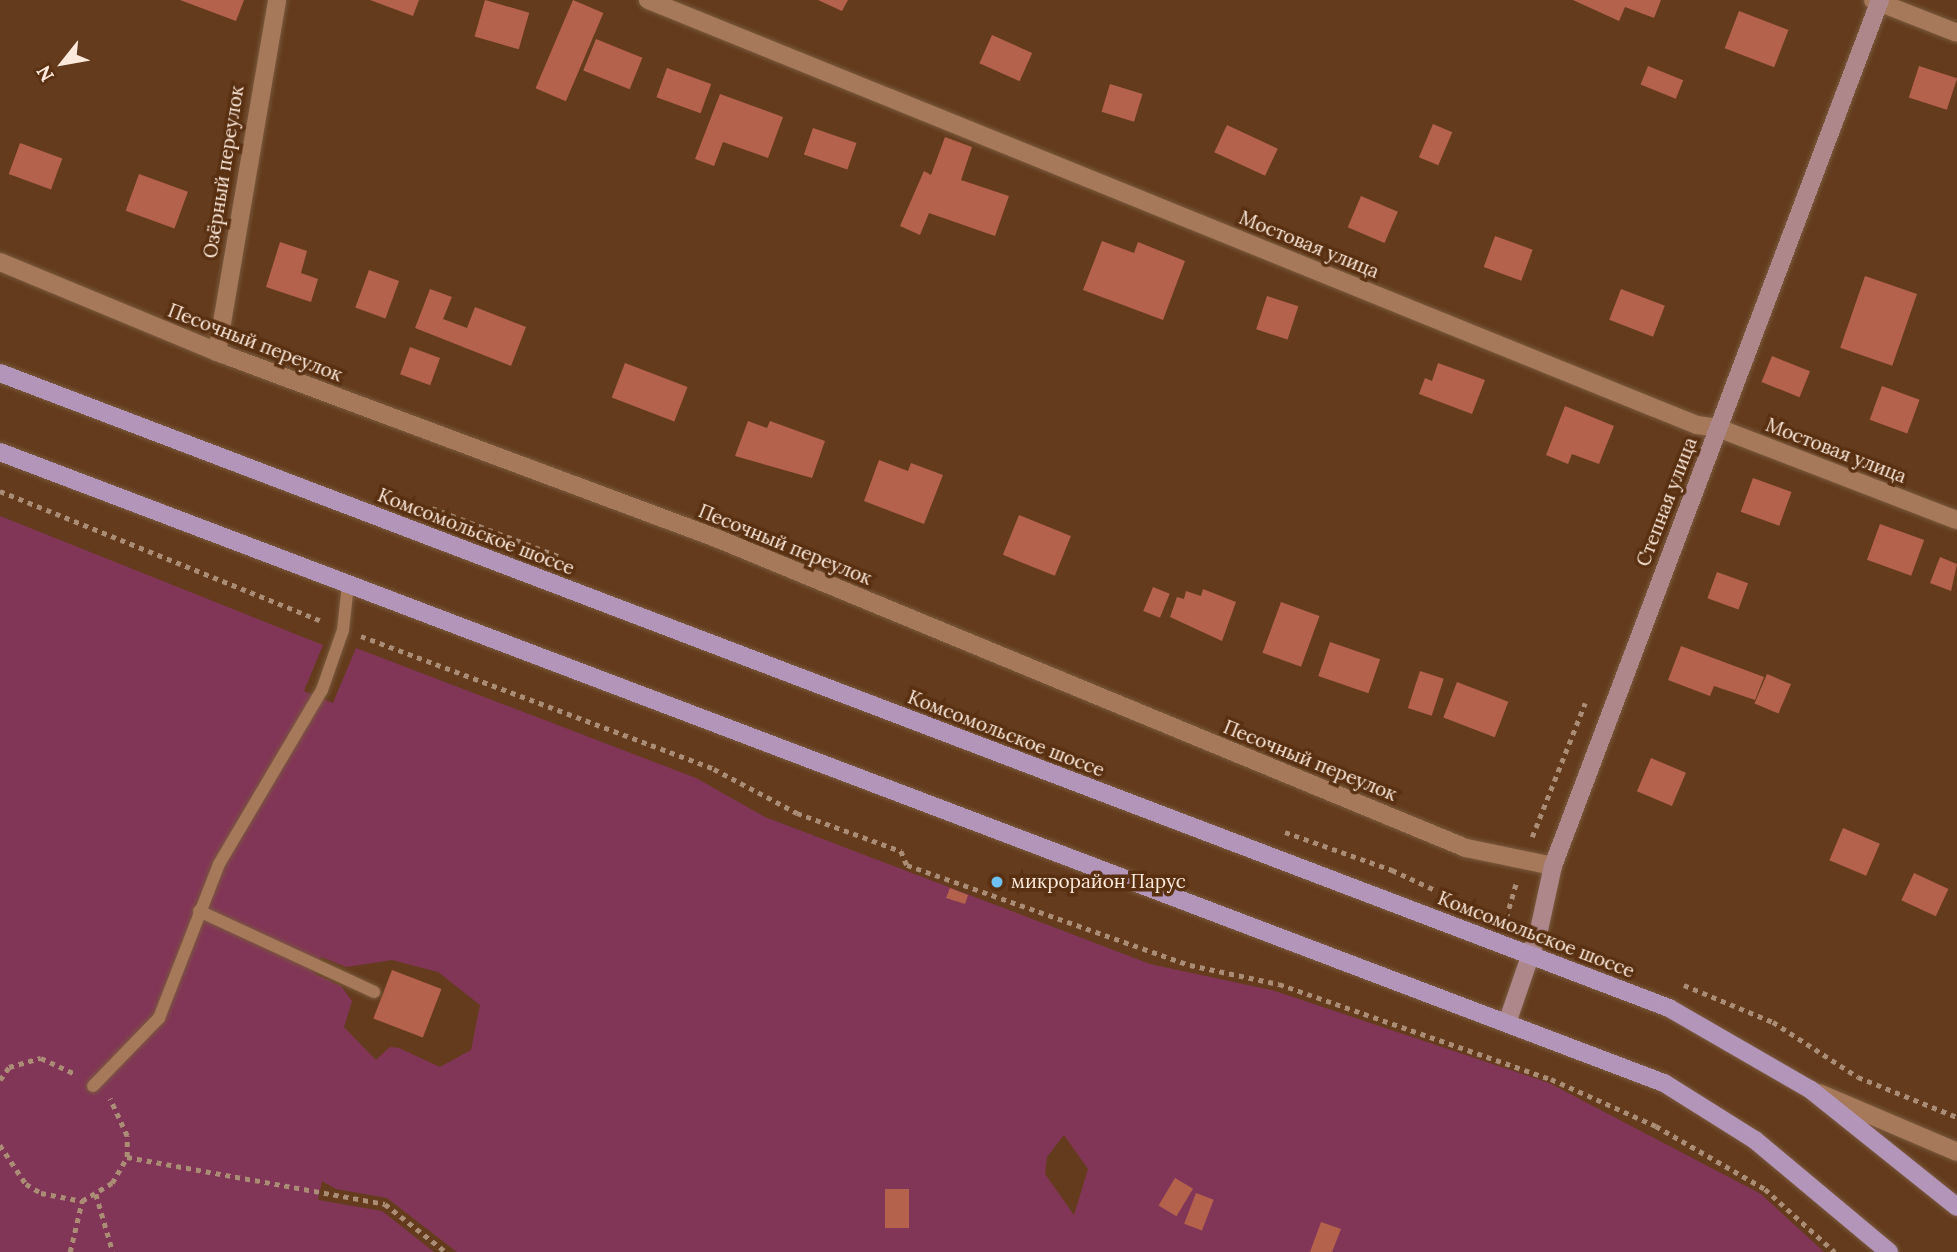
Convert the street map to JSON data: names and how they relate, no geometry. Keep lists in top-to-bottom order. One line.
{"streets":{"main road":["Комсомольское шоссе"],"street":["Озёрный переулок","Мостовая улица","Песочный переулок","Степная улица"]},"crossings":[["Озёрный переулок","Песочный переулок"],["Мостовая улица","Степная улица"],["Песочный переулок","Степная улица"],["Степная улица","Комсомольское шоссе"]],"places":["микрорайон Парус"],"north":"bottom left"}
